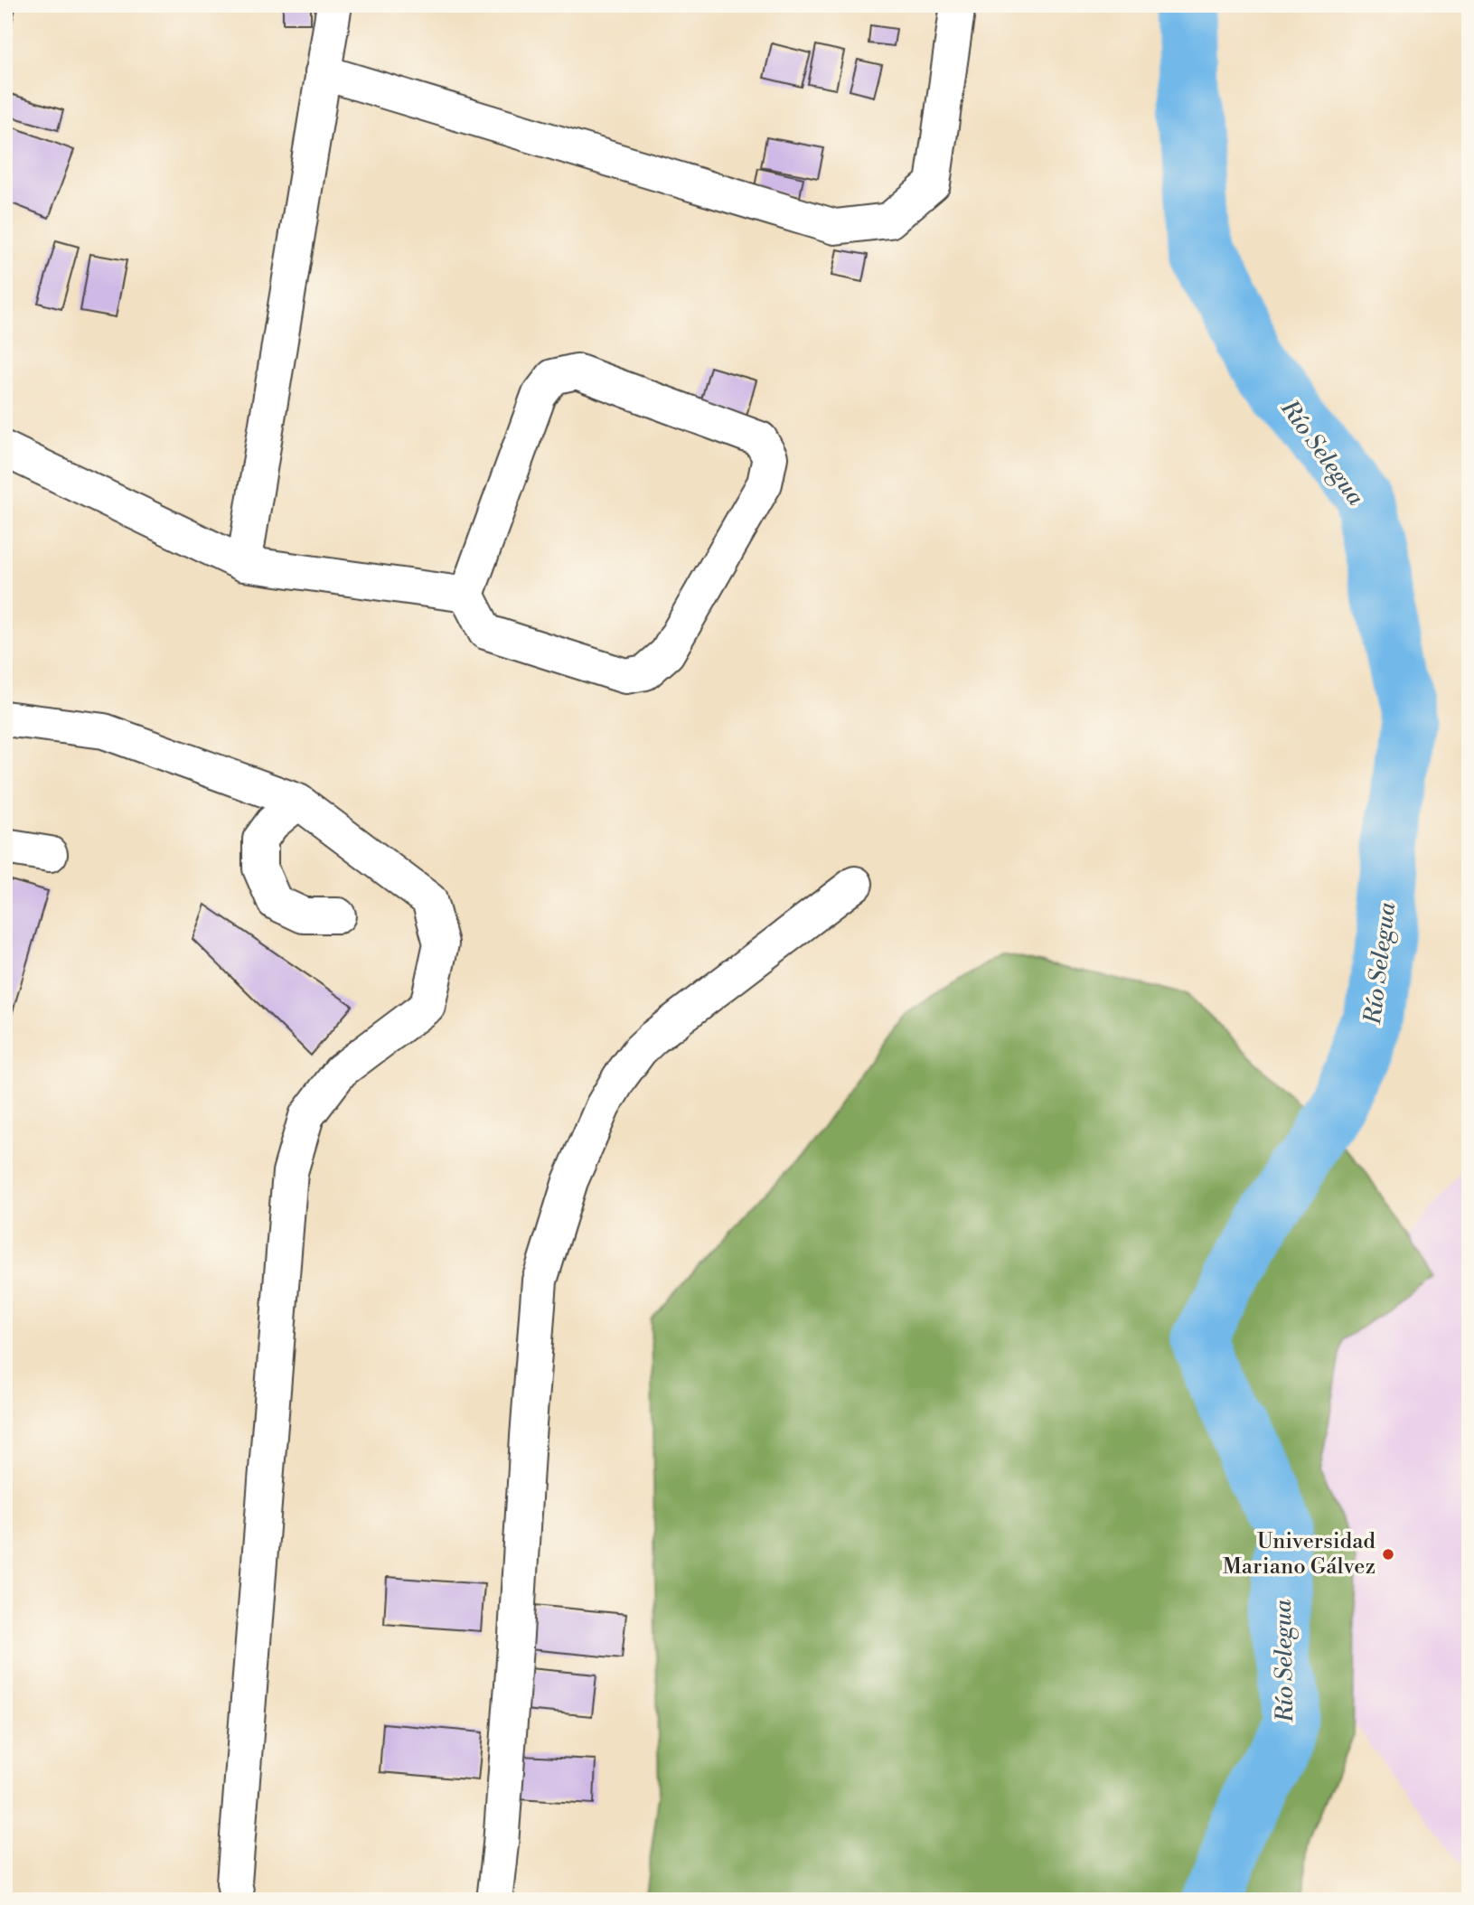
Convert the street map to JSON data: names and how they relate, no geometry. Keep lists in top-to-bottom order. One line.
{"water":["Río Selegua"],"places":["Universidad Mariano Gálvez"]}
